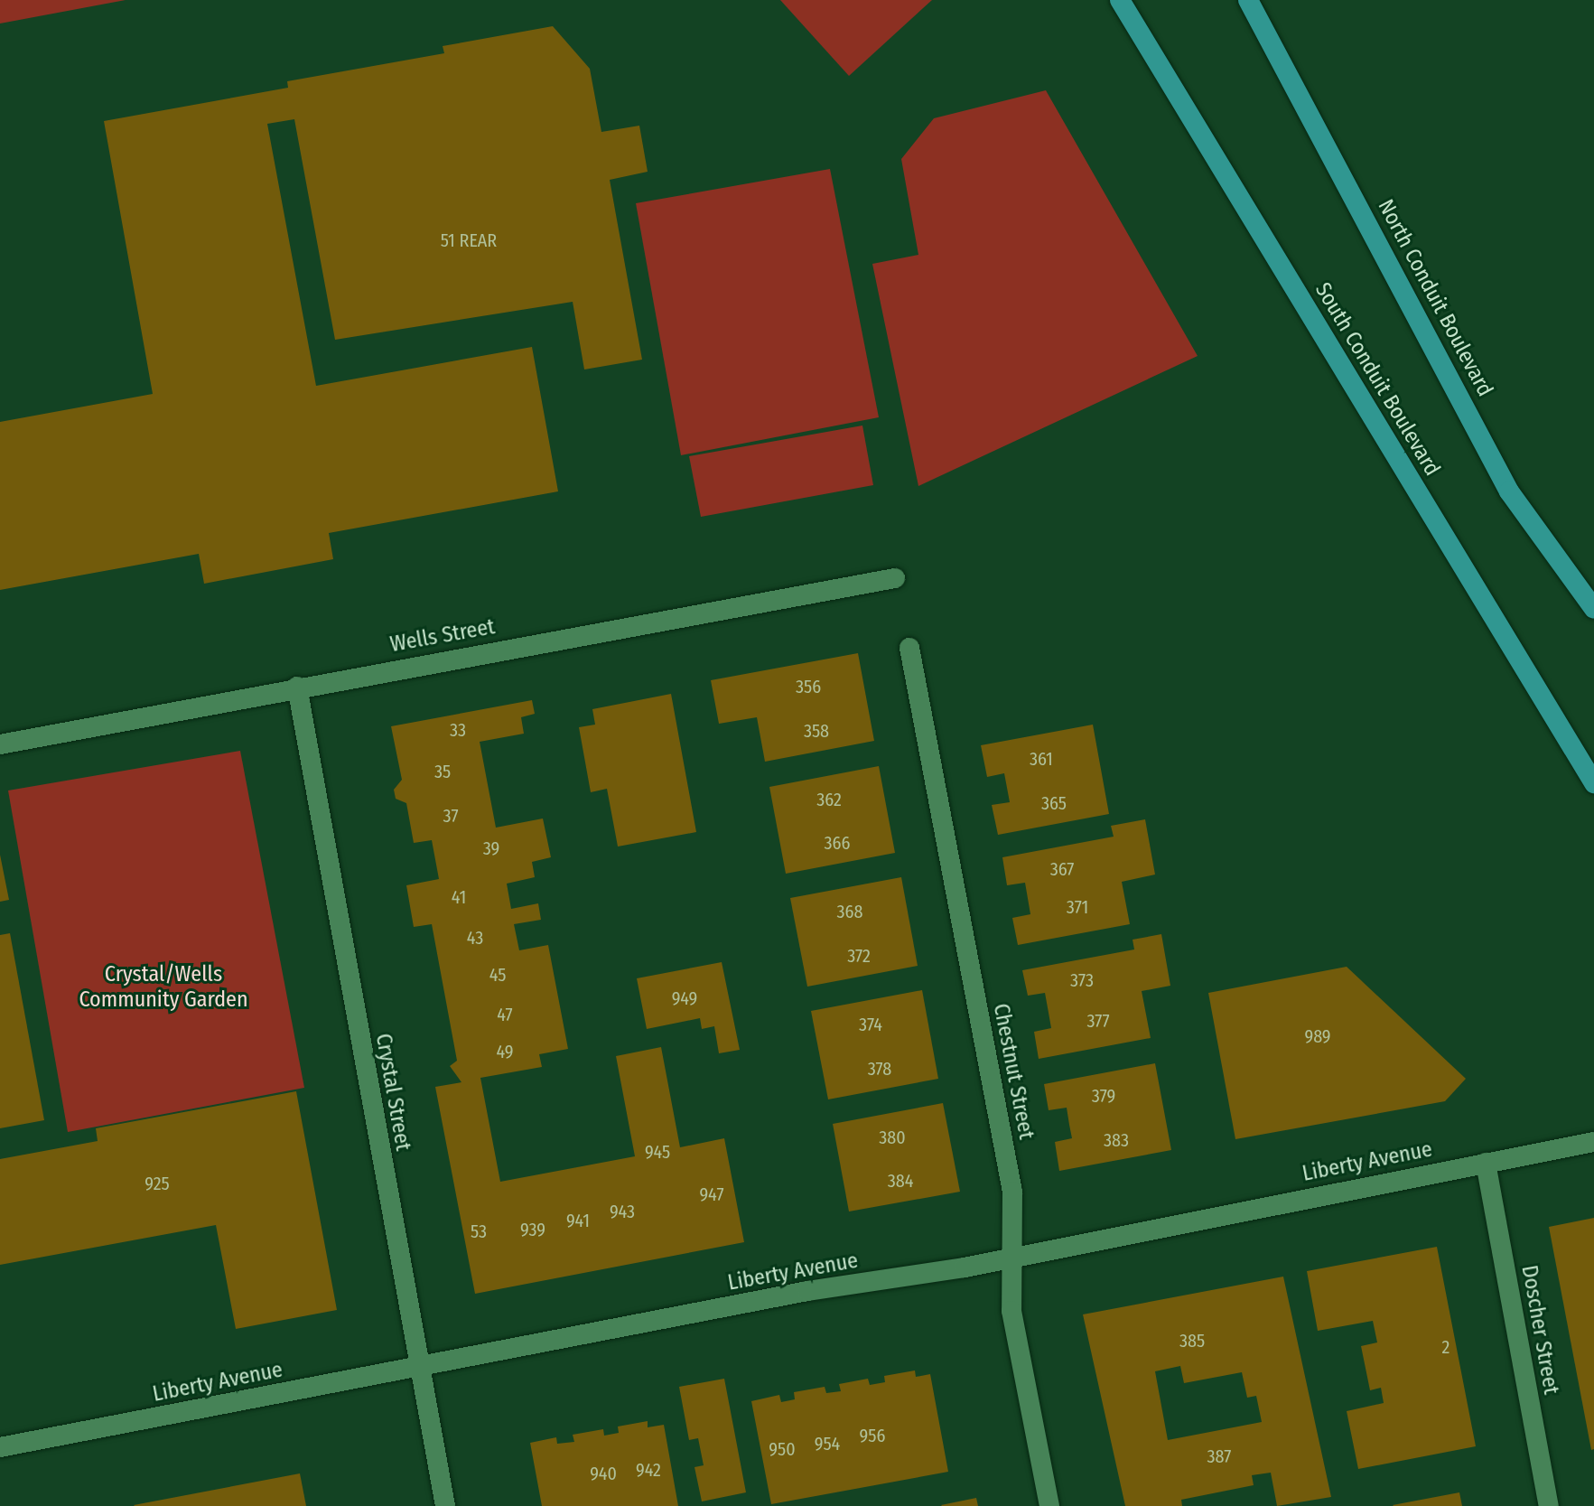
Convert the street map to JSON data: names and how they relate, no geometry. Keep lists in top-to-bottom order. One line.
{"streets":{"main road":["North Conduit Boulevard","South Conduit Boulevard"],"street":["Wells Street","Chestnut Street","Crystal Street","Liberty Avenue","Doscher Street"]},"crossings":[["Wells Street","Crystal Street"],["Chestnut Street","Liberty Avenue"],["Crystal Street","Liberty Avenue"],["Liberty Avenue","Doscher Street"]],"parks":["Crystal/Wells Community Garden"],"house_numbers":["51 REAR","356","33","358","361","35","362","365","37","366","39","367","41","371","368","43","372","45","373","949","47","377","374","989","49","378","379","380","383","945","384","925","947","943","941","939","53","385","2","956","954","950","387","942","940"]}
